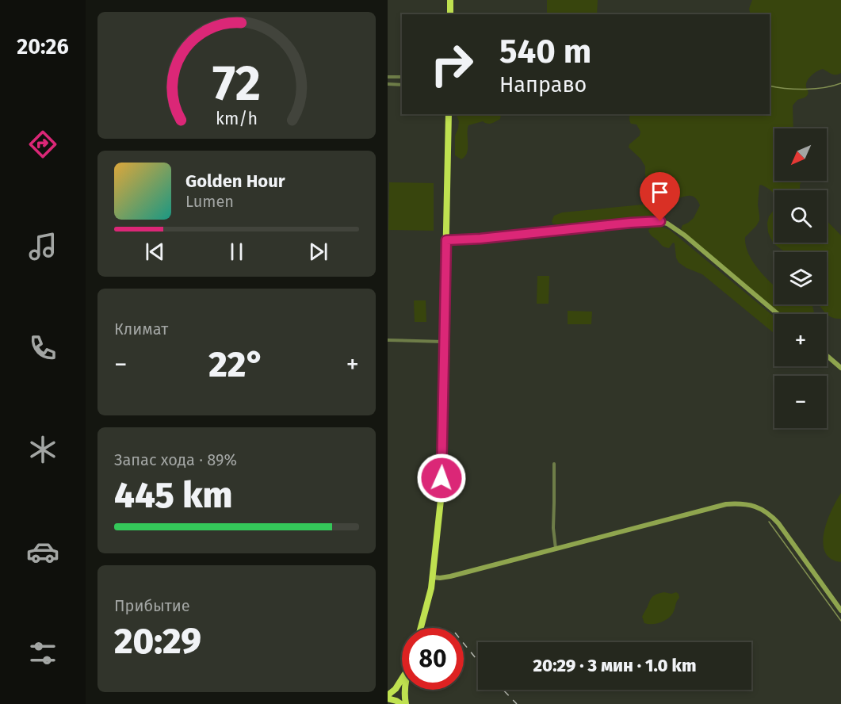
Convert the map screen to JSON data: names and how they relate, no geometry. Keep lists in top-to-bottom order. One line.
{"north":"bottom left","page":{"tabs":"20:26","turn":["540 m","Направо"],"map_buttons":["+","−"],"song":["Golden Hour","Lumen"],"tile":["Климат",["Запас хода · 89%","445 km"],["Прибытие","20:29"]],"heat":["−","22°","+"],"limit":"80","trip":"20:29 · 3 мин · 1.0 km","gauge":["72","km/h"]}}
